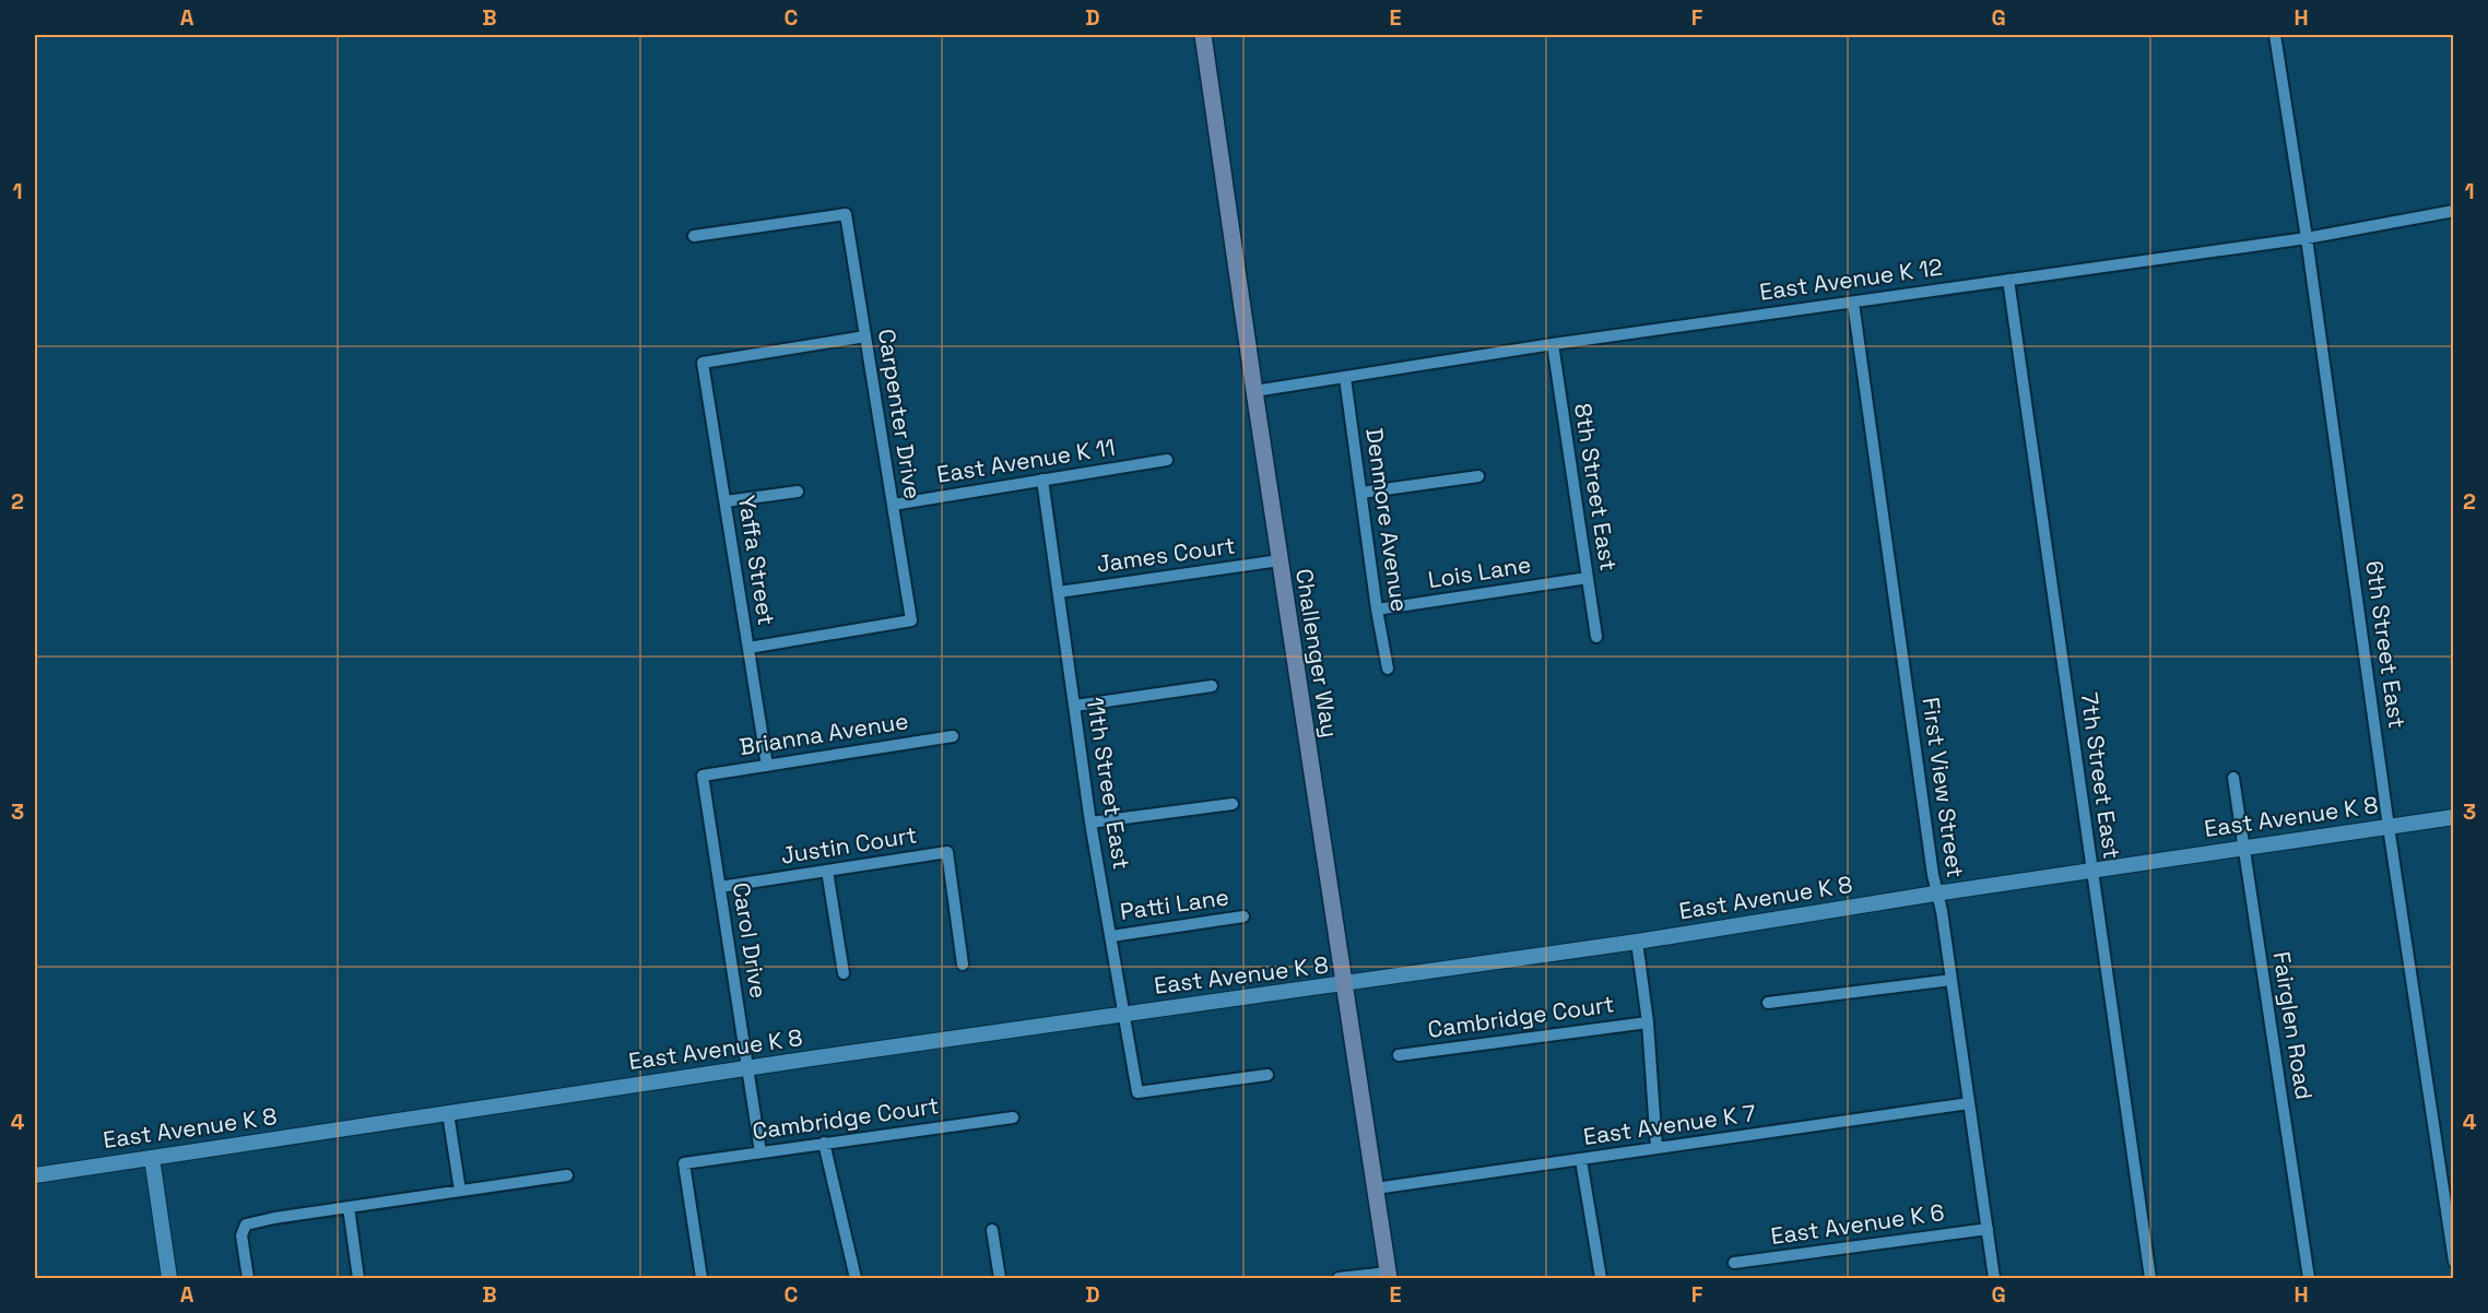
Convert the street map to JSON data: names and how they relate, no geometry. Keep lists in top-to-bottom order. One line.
{"streets":{"main road":["Challenger Way"],"street":["East Avenue K 12","Carpenter Drive","East Avenue K 11","8th Street East","Denmore Avenue","James Court","Yaffa Street","Lois Lane","6th Street East","Brianna Avenue","7th Street East","11th Street East","First View Street","East Avenue K 8","Justin Court","Patti Lane","Carol Drive","Cambridge Court","Fairglen Road","East Avenue K 7","East Avenue K 6"]},"crossings":[["East Avenue K 12","8th Street East"],["East Avenue K 12","Denmore Avenue"],["East Avenue K 12","6th Street East"],["East Avenue K 12","Challenger Way"],["East Avenue K 12","7th Street East"],["East Avenue K 12","First View Street"],["Carpenter Drive","East Avenue K 11"],["Carpenter Drive","Yaffa Street"],["East Avenue K 11","11th Street East"],["8th Street East","Lois Lane"],["Denmore Avenue","Lois Lane"],["James Court","Challenger Way"],["James Court","11th Street East"],["Yaffa Street","Brianna Avenue"],["6th Street East","East Avenue K 8"],["Challenger Way","East Avenue K 8"],["Challenger Way","East Avenue K 7"],["Brianna Avenue","Carol Drive"],["7th Street East","East Avenue K 8"],["11th Street East","East Avenue K 8"],["11th Street East","Patti Lane"],["First View Street","East Avenue K 8"],["First View Street","East Avenue K 7"],["First View Street","East Avenue K 6"],["East Avenue K 8","Carol Drive"],["East Avenue K 8","Fairglen Road"],["Justin Court","Carol Drive"],["Carol Drive","Cambridge Court"]],"grid":{"columns":["A","B","C","D","E","F","G","H"],"rows":["1","2","3","4"]}}
